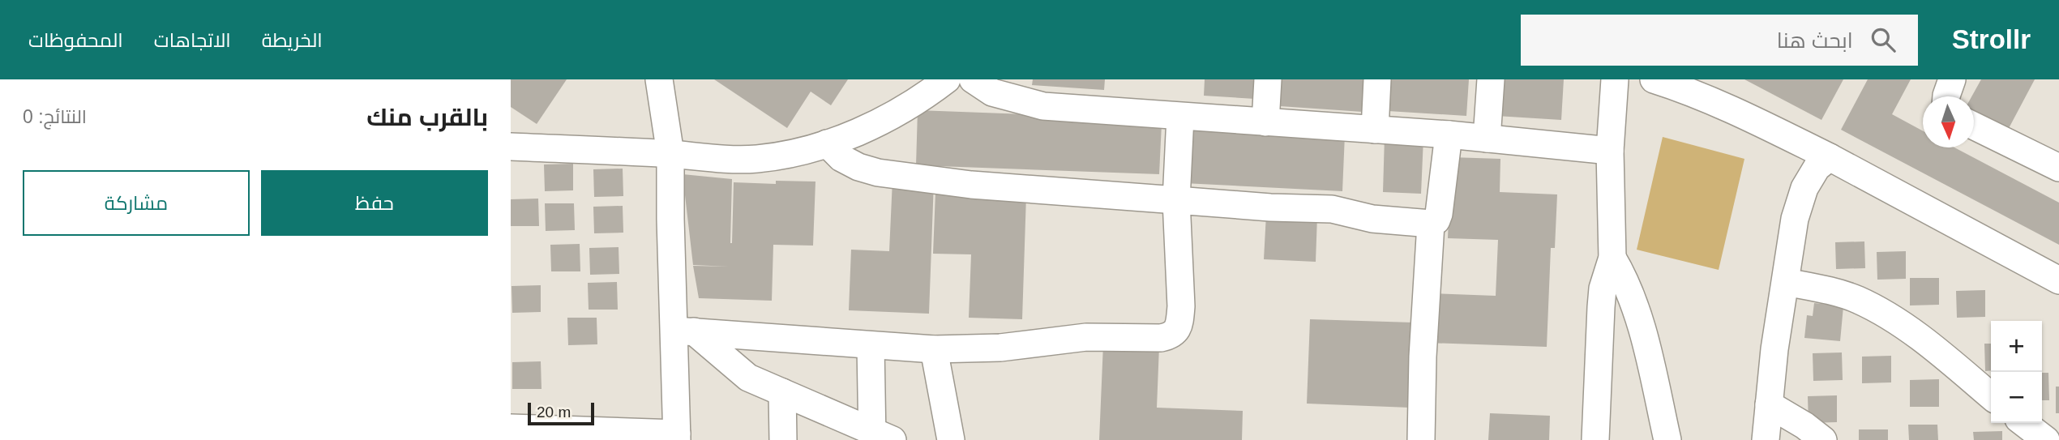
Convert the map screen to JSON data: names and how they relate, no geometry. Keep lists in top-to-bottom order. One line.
{"scale_bar":"20 m","north":"bottom","page":{"header":"Strollr","search":"ابحث هنا","nav":["الخريطة","الاتجاهات","المحفوظات"],"heading":["بالقرب منك","النتائج: 0"],"buttons":["حفظ","مشاركة"],"map_buttons":["+","−"],"scale":"20 m"}}
